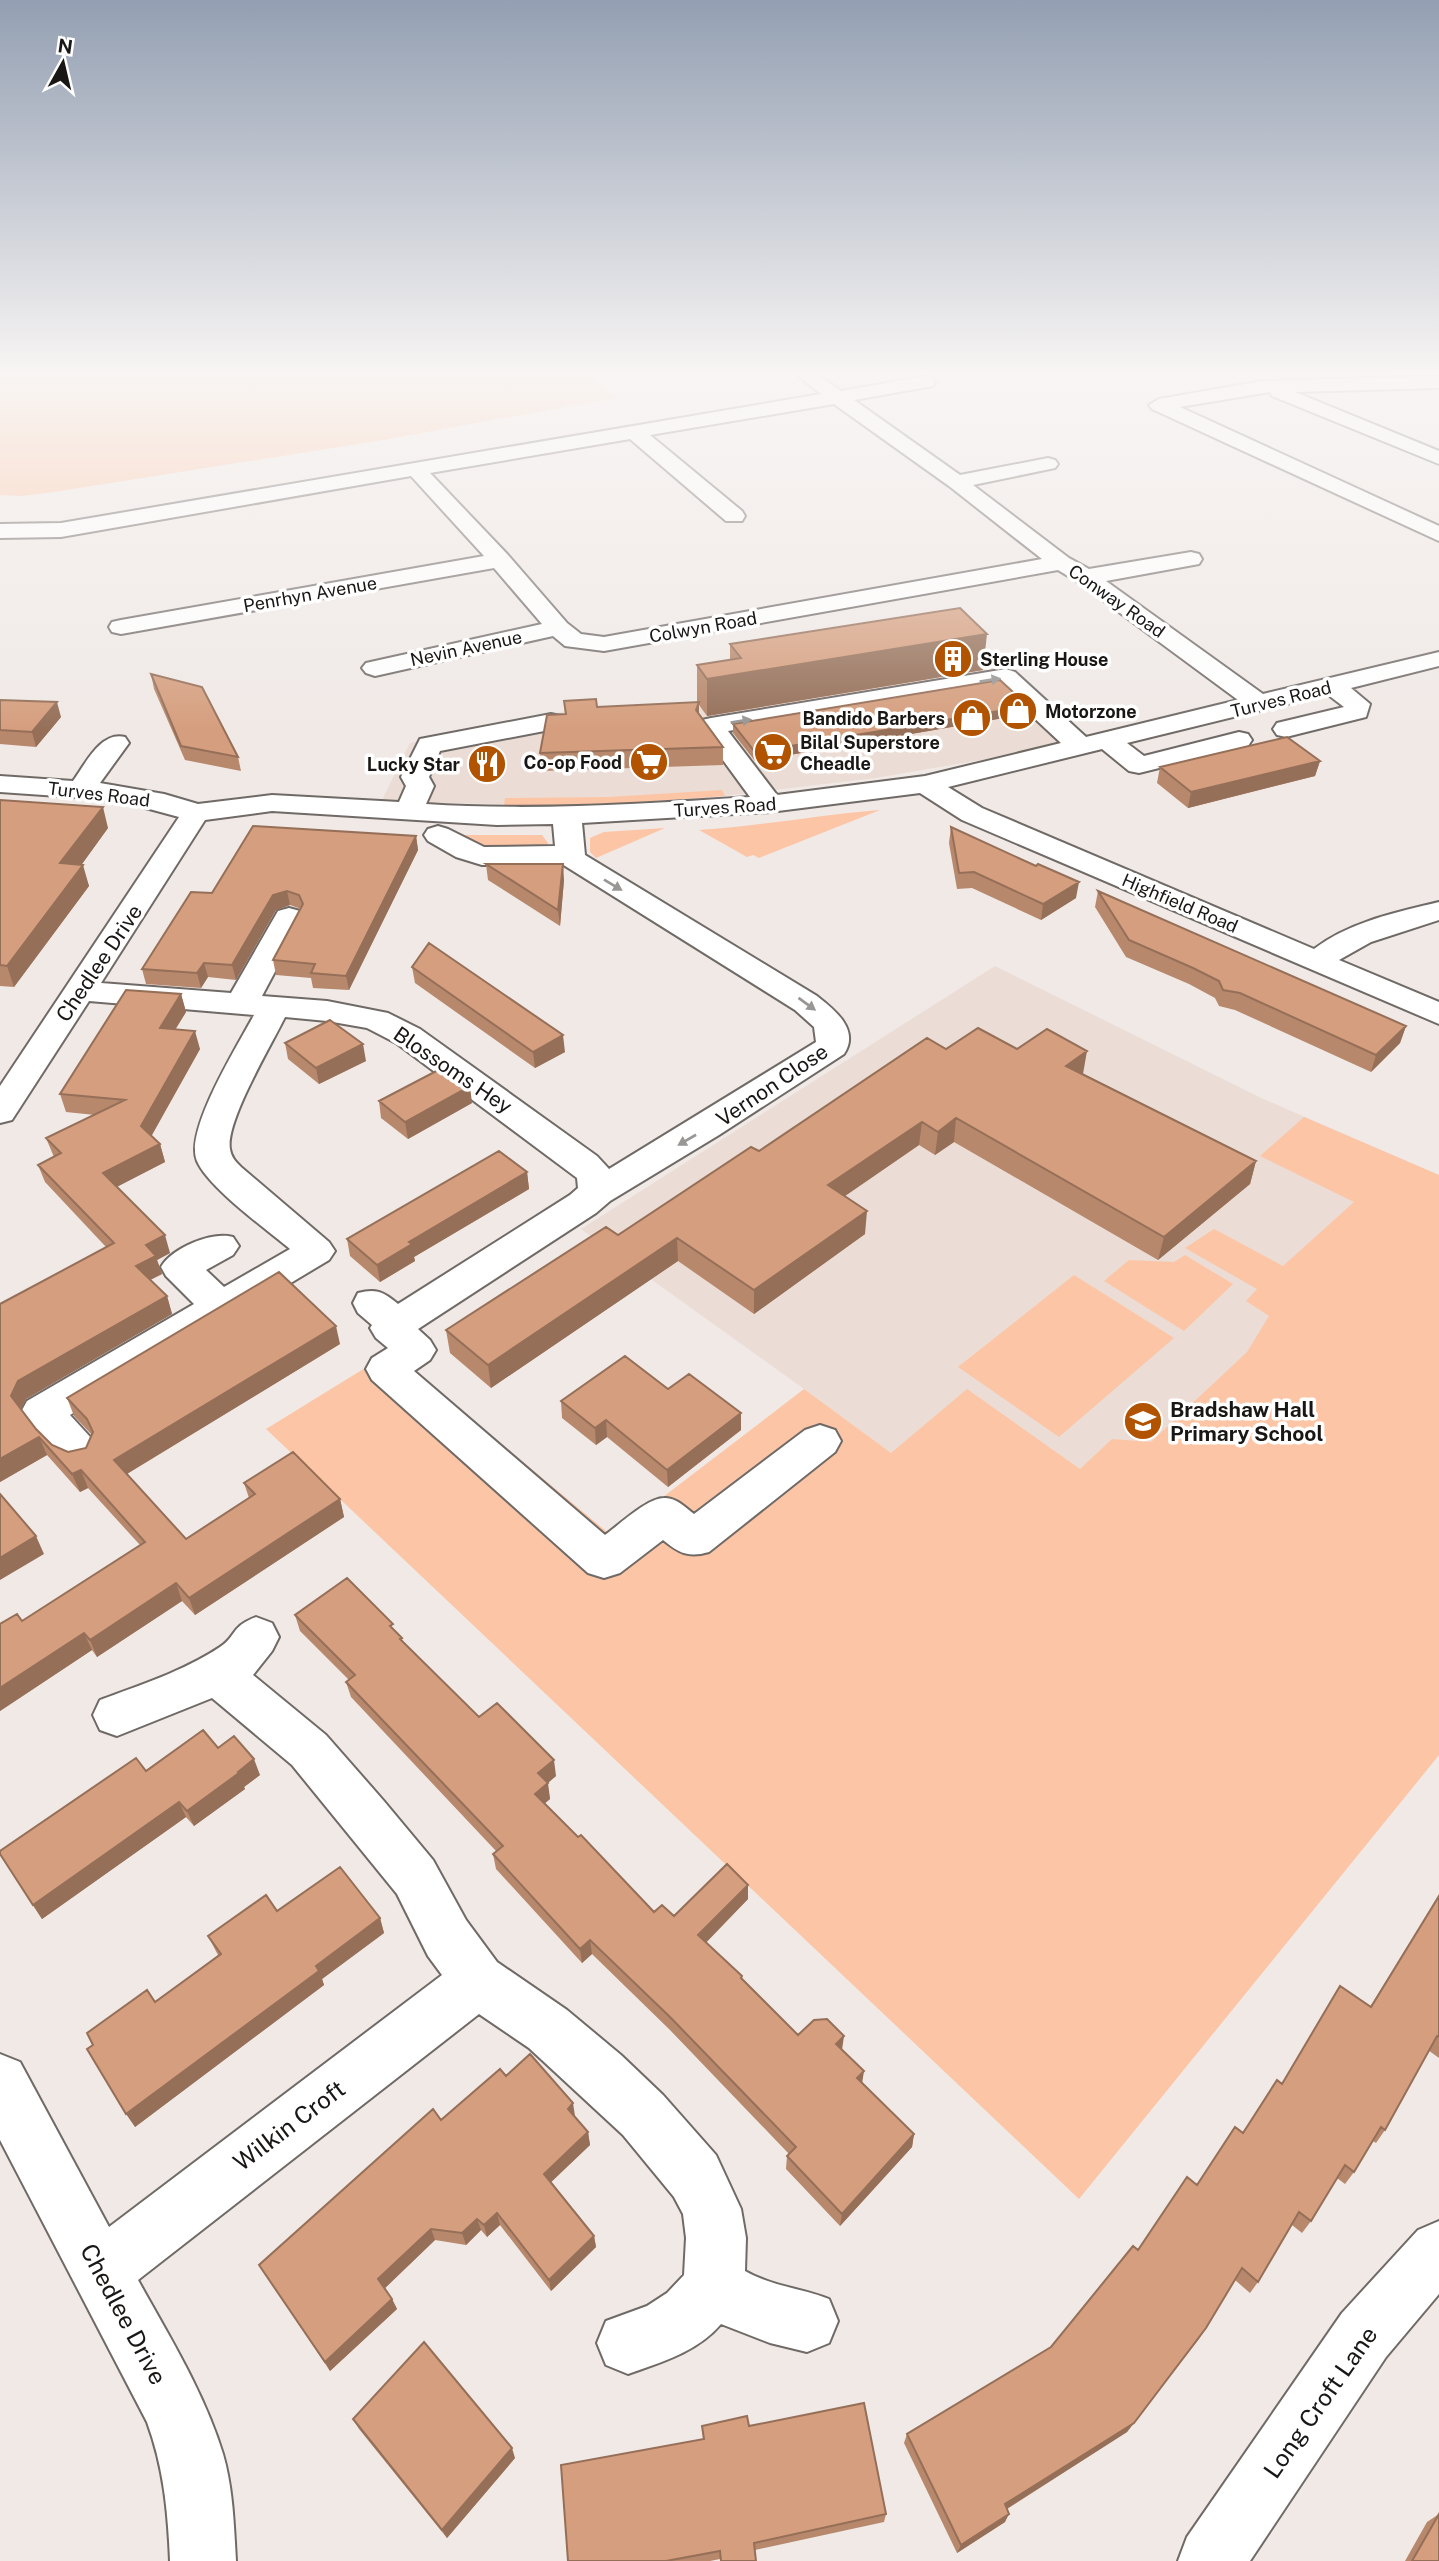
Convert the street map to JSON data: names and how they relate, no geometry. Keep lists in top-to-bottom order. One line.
{"streets":{"street":["Penrhyn Avenue","Conway Road","Colwyn Road","Nevin Avenue","Turves Road","Highfield Road","Chedlee Drive","Blossoms Hey","Vernon Close","Wilkin Croft","Long Croft Lane"]},"crossings":[["Penrhyn Avenue","Colwyn Road"],["Conway Road","Colwyn Road"],["Conway Road","Turves Road"],["Colwyn Road","Nevin Avenue"],["Turves Road","Highfield Road"],["Turves Road","Chedlee Drive"],["Chedlee Drive","Blossoms Hey"],["Chedlee Drive","Wilkin Croft"],["Blossoms Hey","Vernon Close"]],"places":{"building":["Sterling House"],"shop":["Motorzone","Bandido Barbers"],"supermarket":["Bilal Superstore Cheadle","Co-op Food"],"restaurant":["Lucky Star"],"school or university":["Bradshaw Hall Primary School"]},"north":"top"}
